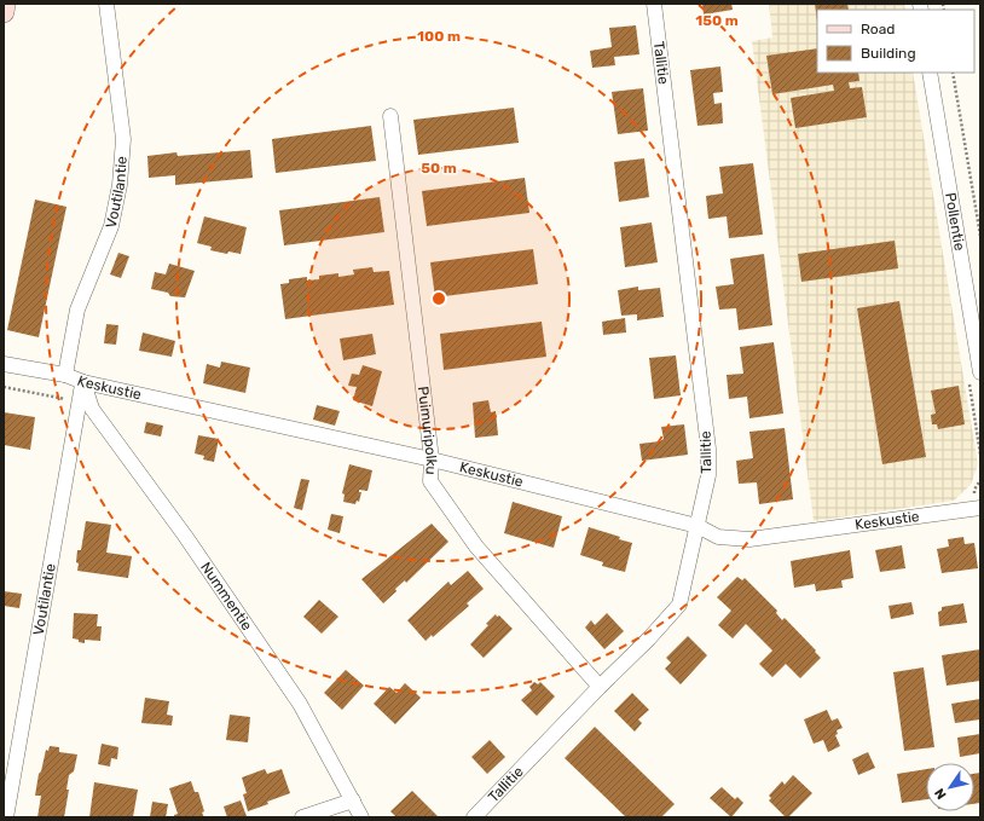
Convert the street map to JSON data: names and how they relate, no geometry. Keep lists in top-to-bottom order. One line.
{"streets":{"street":["Tallitie","Voutilantie","Pollentie","Keskustie","Puimuripolku","Nummentie"]},"crossings":[["Tallitie","Keskustie"],["Tallitie","Puimuripolku"],["Voutilantie","Keskustie"],["Voutilantie","Nummentie"],["Keskustie","Puimuripolku"],["Keskustie","Nummentie"]],"legend":["Road","Building"],"north":"bottom left","rings":["150 m","100 m","50 m"]}
